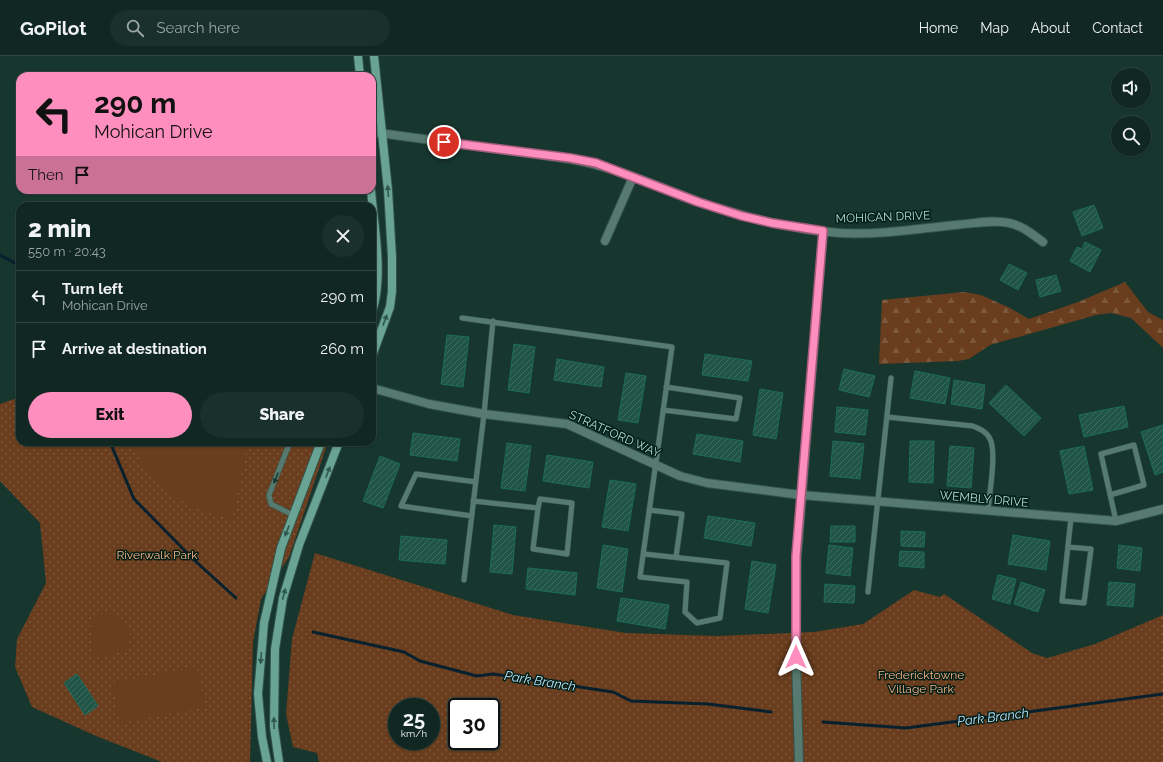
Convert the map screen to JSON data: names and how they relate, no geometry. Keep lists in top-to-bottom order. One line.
{"streets":{"street":["MOHICAN DRIVE","STRATFORD WAY","WEMBLY DRIVE"]},"crossings":[["STRATFORD WAY","WEMBLY DRIVE"]],"water":["Park Branch"],"parks":["Riverwalk Park","Fredericktowne Village Park"],"page":{"header":"GoPilot","search":"Search here","nav":["Home","Map","About","Contact"],"turn":["290 m","Mohican Drive"],"then":"Then","heading":["2 min","550 m · 20:43"],"list":[{"name":"Turn left","note":"Mohican Drive","value":"290 m"},{"name":"Arrive at destination","value":"260 m"}],"buttons":["Exit","Share"],"speed":"25 km/h","limit":"30"}}
